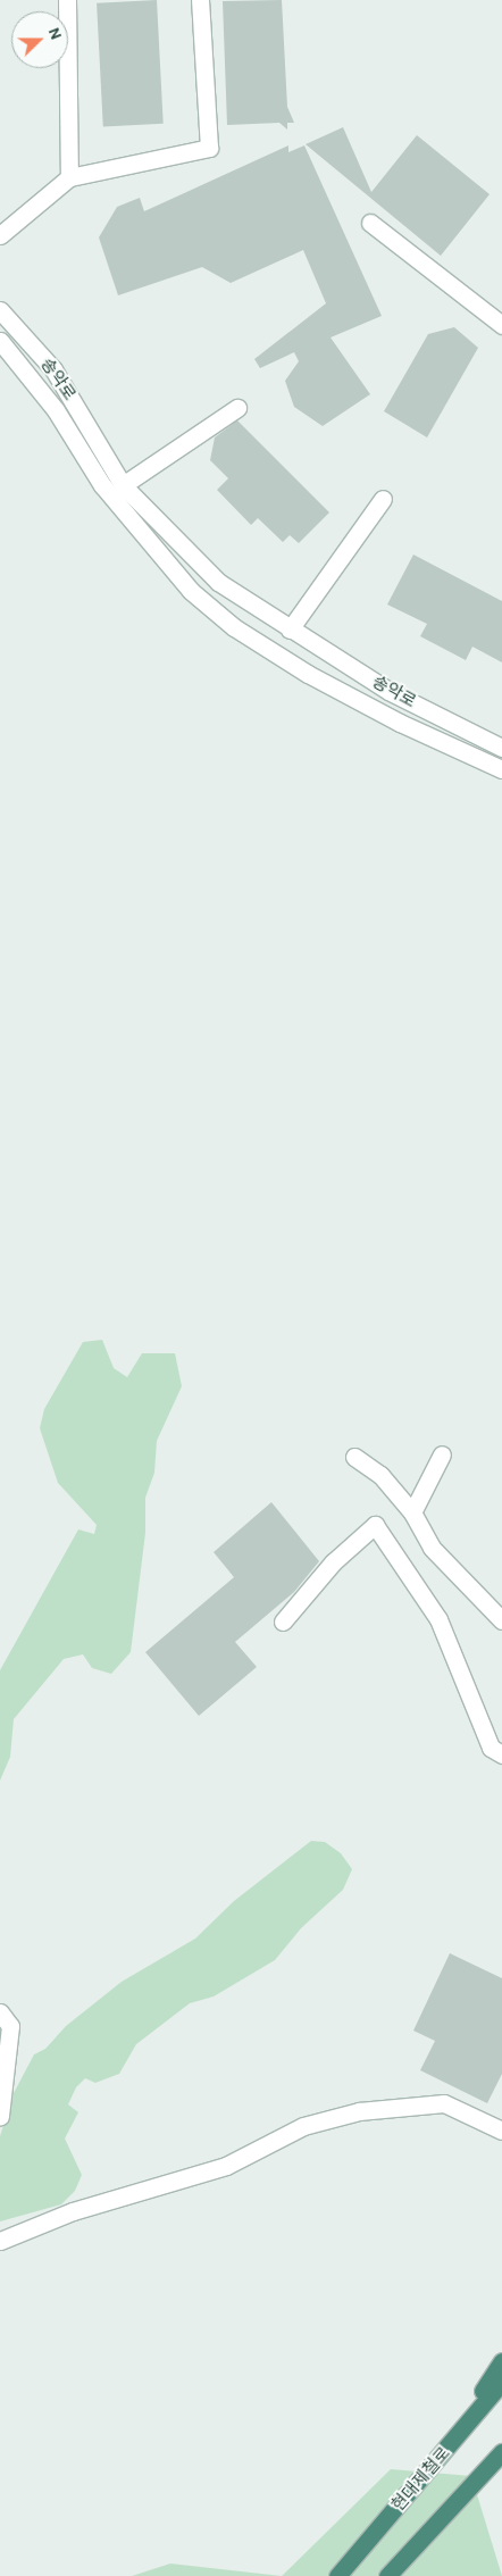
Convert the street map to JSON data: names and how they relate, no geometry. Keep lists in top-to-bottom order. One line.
{"streets":{"highway":["현대제철로"],"street":["송악로"]},"north":"right"}
